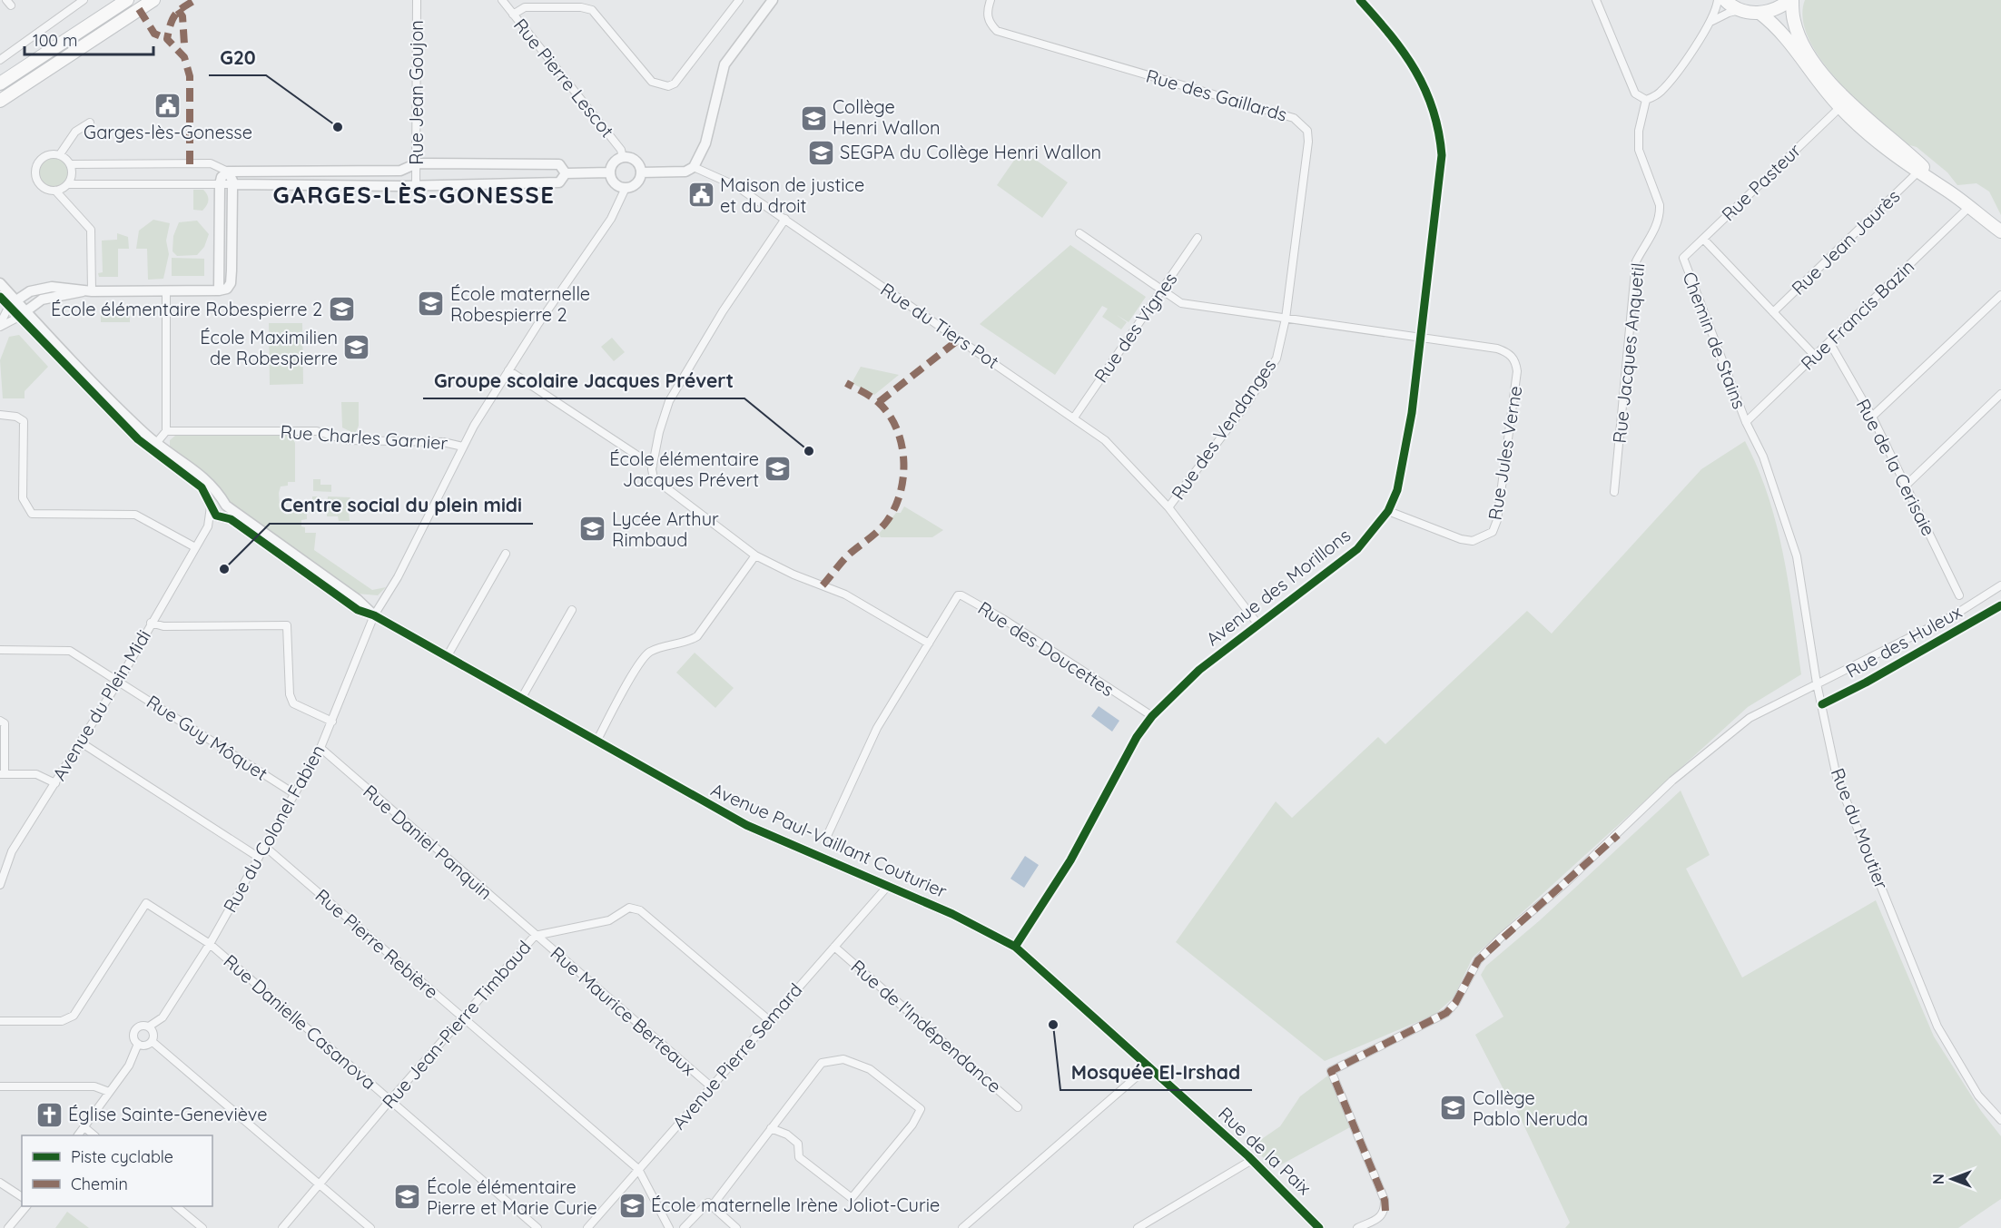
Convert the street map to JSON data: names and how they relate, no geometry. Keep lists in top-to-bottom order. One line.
{"streets":{"street":["Rue Pierre Lescot","Rue Jean Goujon","Rue des Gaillards","Rue Pasteur","Rue Jean Jaurès","Rue Francis Bazin","Rue du Tiers Pot","Rue des Vignes","Chemin de Stains","Rue Jacques Anquetil","Rue des Vendanges","Rue Charles Garnier","Rue Jules Verne","Rue de la Cerisaie","Avenue des Morillons","Rue des Huleux","Rue des Doucettes","Avenue du Plein Midi","Rue Guy Môquet","Rue du Colonel Fabien","Rue du Moutier","Avenue Paul-Vaillant Couturier","Rue Daniel Panquin","Rue Pierre Rebière","Rue Maurice Berteaux","Rue Danielle Casanova","Rue Jean-Pierre Timbaud","Rue de l'Indépendance","Avenue Pierre Semard","Rue de la Paix"]},"crossings":[["Rue Pierre Lescot","Rue du Colonel Fabien"],["Rue des Gaillards","Rue des Vendanges"],["Rue Pasteur","Chemin de Stains"],["Rue Francis Bazin","Chemin de Stains"],["Rue Francis Bazin","Rue de la Cerisaie"],["Rue Francis Bazin","Rue du Moutier"],["Rue du Tiers Pot","Rue des Vignes"],["Rue du Tiers Pot","Rue des Vendanges"],["Rue du Tiers Pot","Avenue des Morillons"],["Chemin de Stains","Rue du Moutier"],["Rue Charles Garnier","Rue du Colonel Fabien"],["Rue Jules Verne","Avenue des Morillons"],["Avenue des Morillons","Rue des Doucettes"],["Avenue des Morillons","Avenue Paul-Vaillant Couturier"],["Rue des Huleux","Rue du Moutier"],["Avenue du Plein Midi","Rue Guy Môquet"],["Rue Guy Môquet","Rue du Colonel Fabien"],["Rue du Colonel Fabien","Avenue Paul-Vaillant Couturier"],["Rue du Colonel Fabien","Rue Daniel Panquin"],["Rue du Colonel Fabien","Rue Pierre Rebière"],["Rue du Colonel Fabien","Rue Danielle Casanova"],["Avenue Paul-Vaillant Couturier","Avenue Pierre Semard"],["Avenue Paul-Vaillant Couturier","Rue de la Paix"],["Rue Daniel Panquin","Rue Maurice Berteaux"],["Rue Daniel Panquin","Rue Jean-Pierre Timbaud"],["Rue Pierre Rebière","Rue Jean-Pierre Timbaud"],["Rue Pierre Rebière","Avenue Pierre Semard"],["Rue Maurice Berteaux","Rue Jean-Pierre Timbaud"],["Rue Maurice Berteaux","Avenue Pierre Semard"],["Rue Danielle Casanova","Rue Jean-Pierre Timbaud"],["Rue Jean-Pierre Timbaud","Avenue Pierre Semard"],["Rue de l'Indépendance","Avenue Pierre Semard"]],"districts":["GARGES-LÈS-GONESSE"],"places":{"public building":["Garges-lès-Gonesse","Maison de justice et du droit"],"school or university":["Collège Henri Wallon","SEGPA du Collège Henri Wallon","École maternelle Robespierre 2","École élémentaire Robespierre 2","École Maximilien de Robespierre","École élémentaire Jacques Prévert","Lycée Arthur Rimbaud","Collège Pablo Neruda","École élémentaire Pierre et Marie Curie","École maternelle Irène Joliot-Curie"],"other":["G20","Groupe scolaire Jacques Prévert","Centre social du plein midi","Mosquée El-Irshad"],"church":["Église Sainte-Geneviève"]},"legend":["Piste cyclable","Chemin"],"scale_bar":"100 m","north":"left"}
